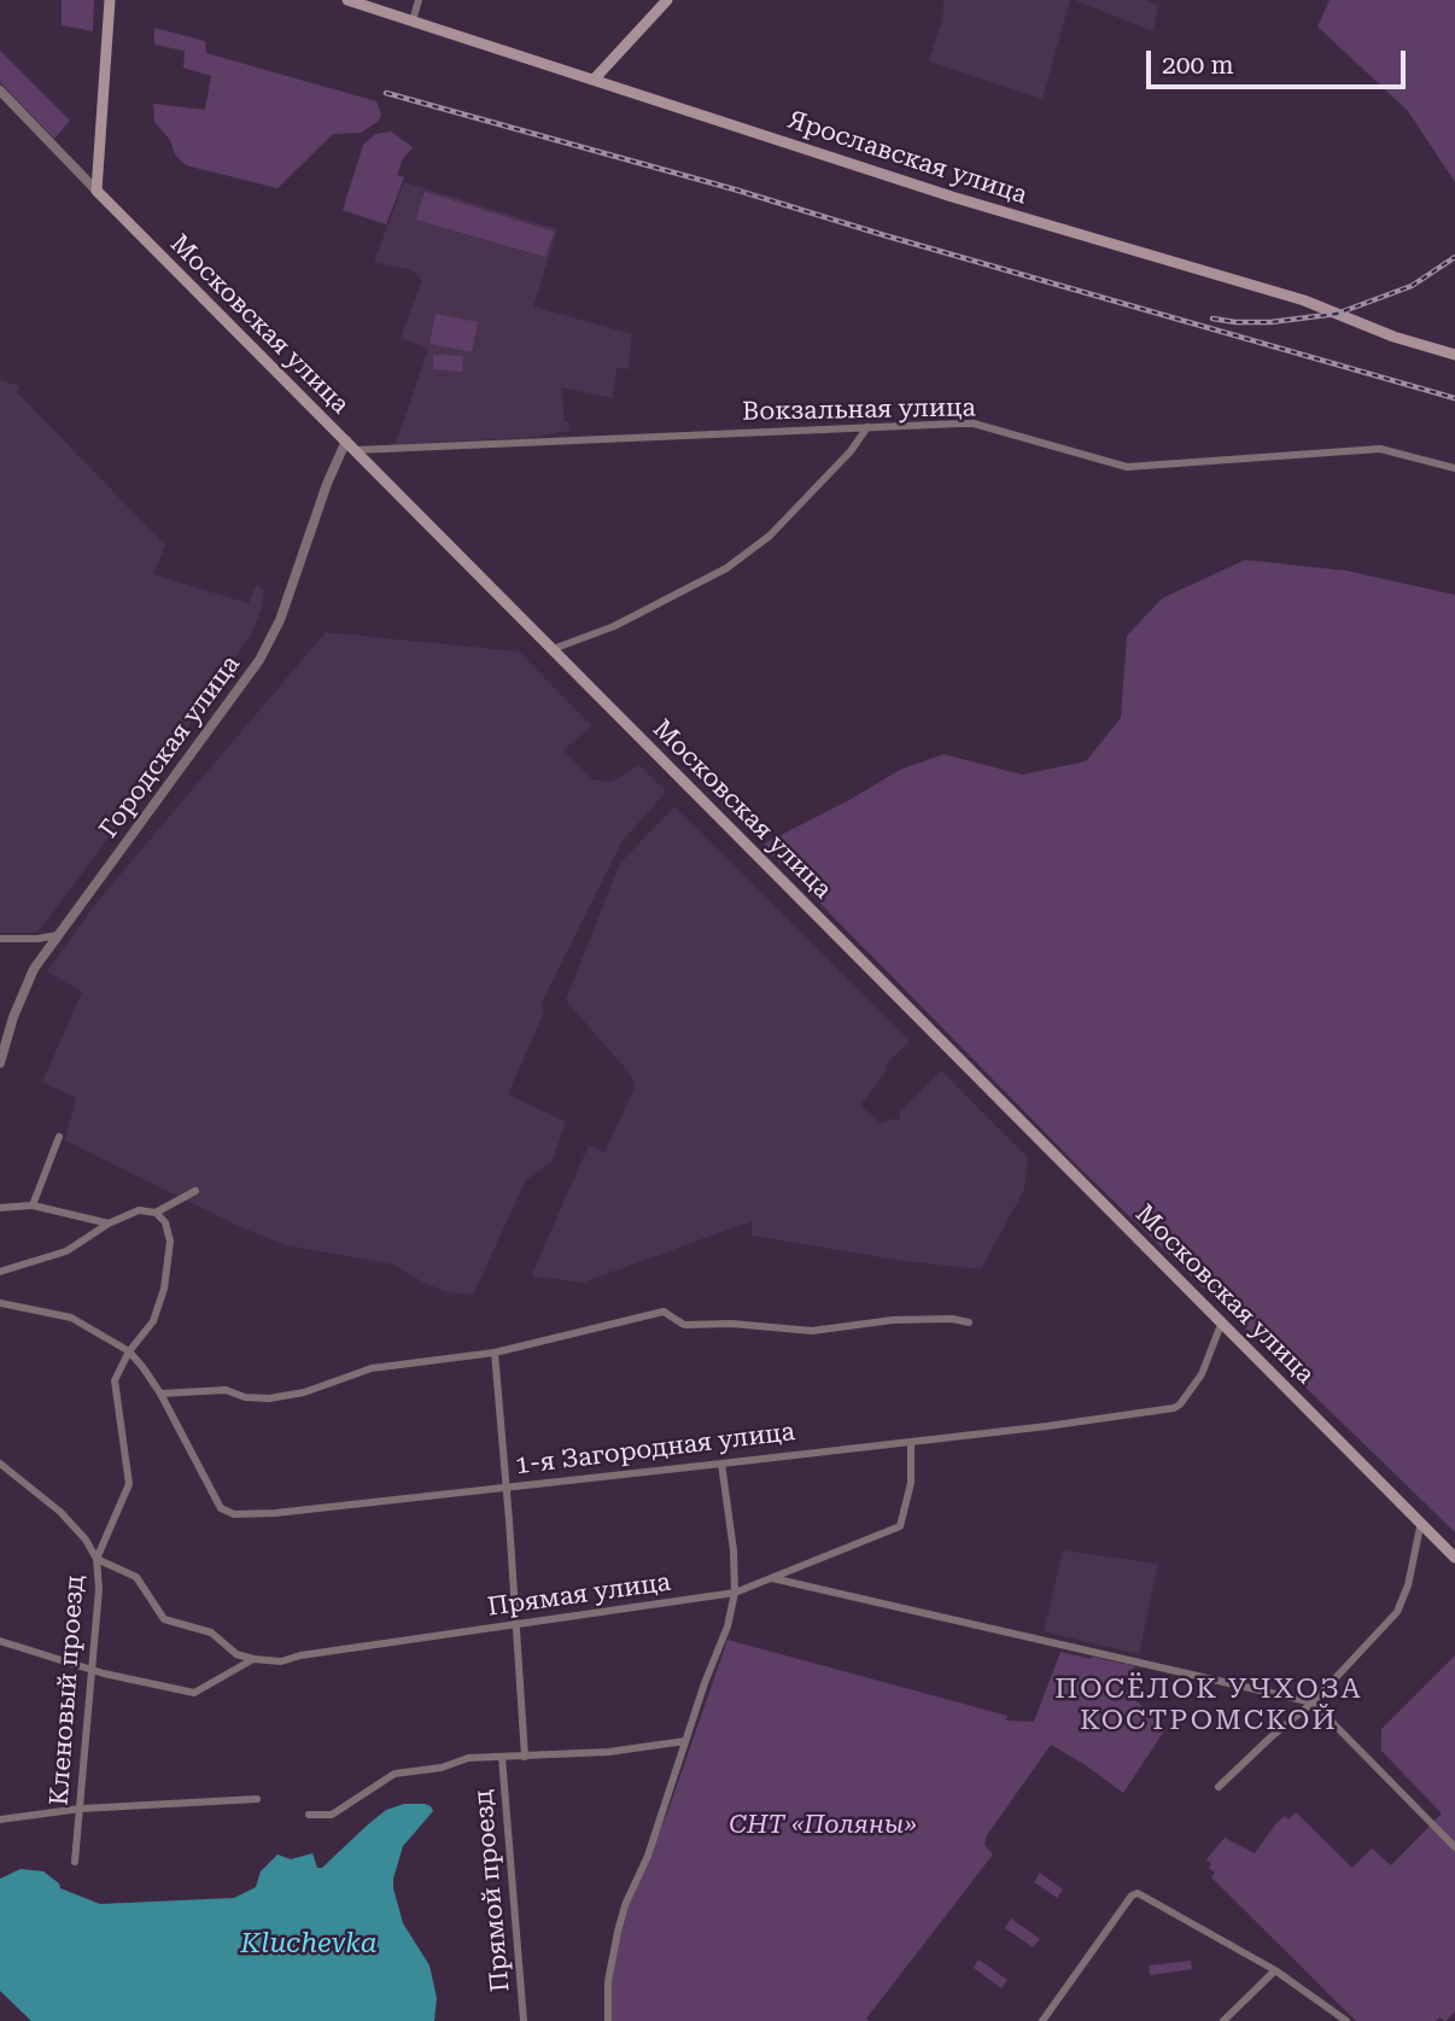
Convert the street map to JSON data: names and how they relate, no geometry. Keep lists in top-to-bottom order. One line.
{"streets":{"main road":["Ярославская улица","Московская улица"],"street":["Вокзальная улица","Городская улица","1-я Загородная улица","Прямая улица","Кленовый проезд","Прямой проезд"]},"crossings":[["Московская улица","Вокзальная улица"],["Московская улица","Городская улица"],["Московская улица","1-я Загородная улица"],["1-я Загородная улица","Прямая улица"]],"districts":["ПОСЁЛОК УЧХОЗА КОСТРОМСКОЙ"],"water":["Kluchevka"],"parks":["СНТ «Поляны»"],"scale_bar":"200 m"}
